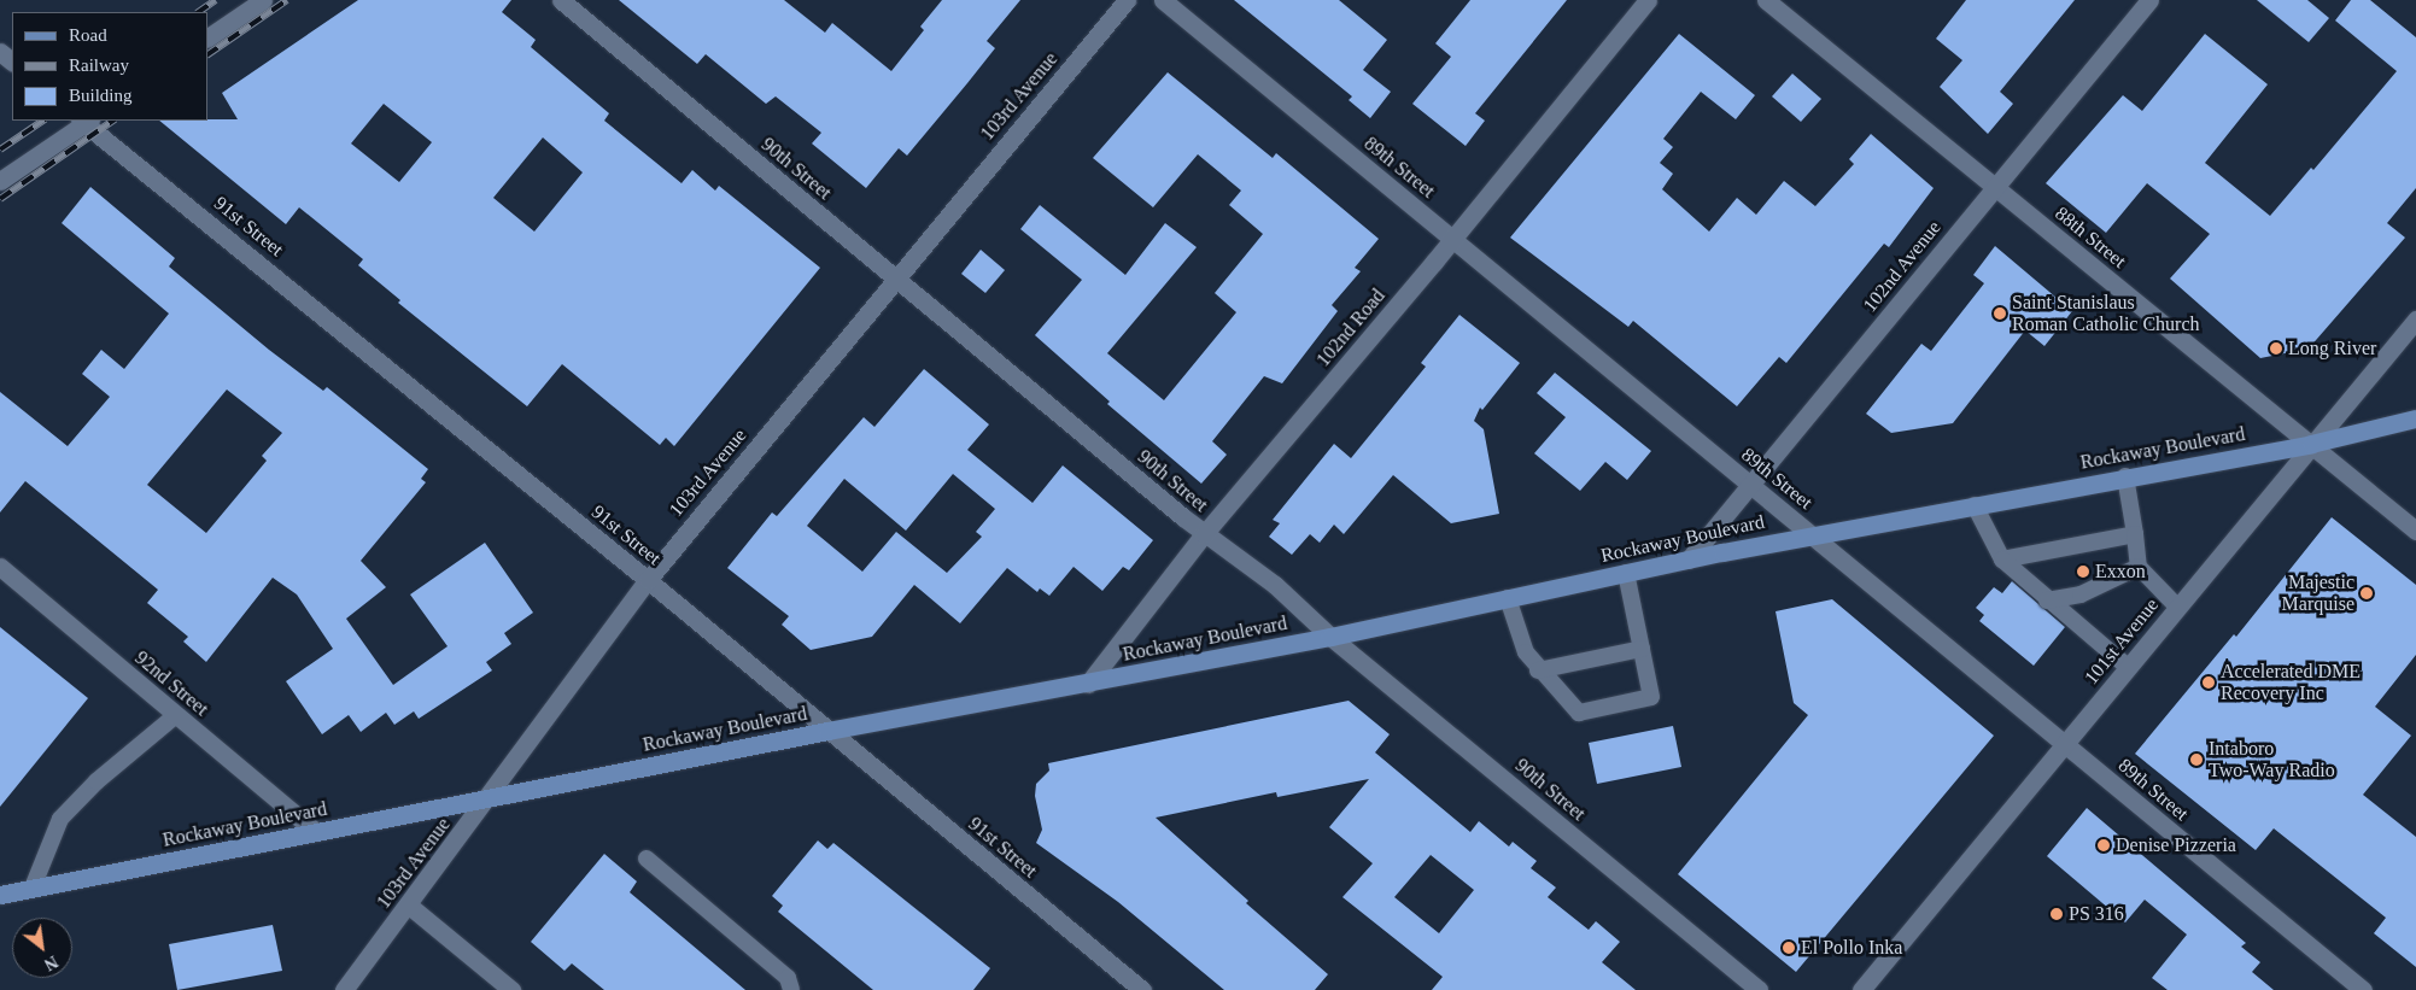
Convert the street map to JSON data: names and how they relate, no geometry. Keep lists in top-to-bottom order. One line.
{"streets":{"main road":["Rockaway Boulevard"],"street":["103rd Avenue","89th Street","90th Street","91st Street","88th Street","102nd Avenue","102nd Road","101st Avenue","92nd Street"]},"crossings":[["103rd Avenue","90th Street"],["103rd Avenue","91st Street"],["103rd Avenue","Rockaway Boulevard"],["89th Street","102nd Avenue"],["89th Street","102nd Road"],["89th Street","Rockaway Boulevard"],["89th Street","101st Avenue"],["90th Street","102nd Road"],["90th Street","Rockaway Boulevard"],["91st Street","Rockaway Boulevard"],["88th Street","102nd Avenue"],["88th Street","Rockaway Boulevard"],["88th Street","101st Avenue"],["102nd Avenue","Rockaway Boulevard"],["102nd Road","Rockaway Boulevard"],["Rockaway Boulevard","101st Avenue"],["Rockaway Boulevard","92nd Street"]],"places":["Saint Stanislaus Roman Catholic Church","Long River","Exxon","Majestic Marquise","Accelerated DME Recovery Inc","Intaboro Two-Way Radio","Denise Pizzeria","PS 316","El Pollo Inka"],"legend":["Road","Railway","Building"],"north":"bottom right"}
